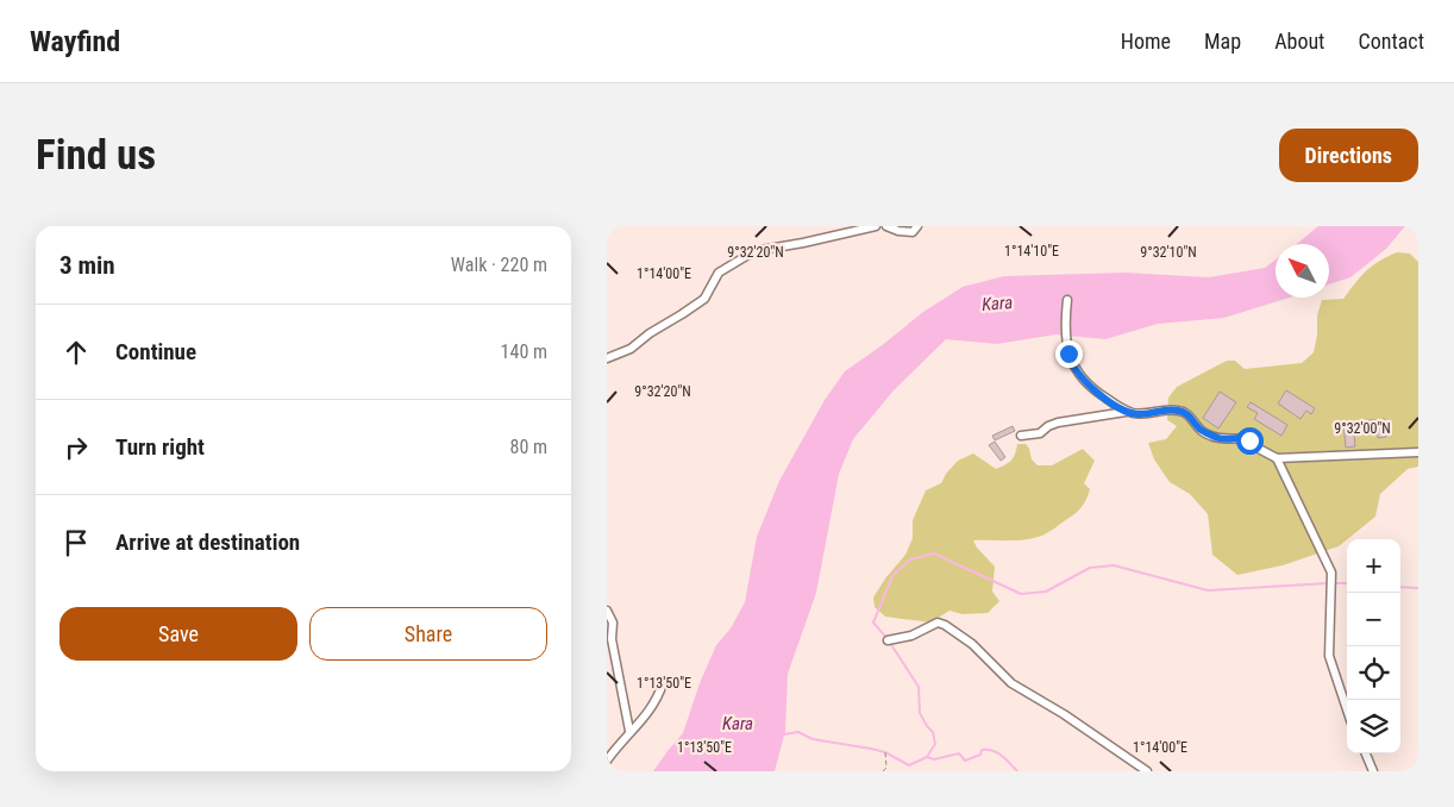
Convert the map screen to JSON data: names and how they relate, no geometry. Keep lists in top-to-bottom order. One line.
{"water":["Kara"],"north":"top left","page":{"header":"Wayfind","nav":["Home","Map","About","Contact"],"buttons":["Directions",["Save","Share"]],"title":"Find us","heading":["3 min","Walk · 220 m"],"list":[["Continue","140 m"],["Turn right","80 m"],"Arrive at destination"],"map_buttons":["+","−"]},"coordinates":["1°14'10\"E","9°32'20\"N","9°32'10\"N","1°14'00\"E","9°32'00\"N","1°13'50\"E"]}
